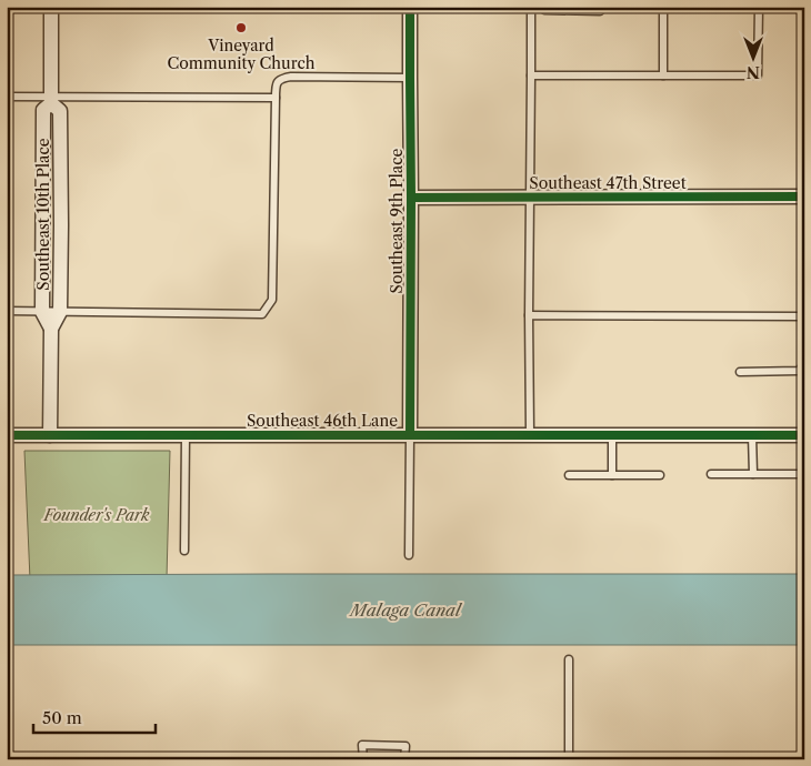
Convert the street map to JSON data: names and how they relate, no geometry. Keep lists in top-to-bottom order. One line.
{"streets":{"street":["Southeast 47th Street","Southeast 10th Place","Southeast 9th Place","Southeast 46th Lane"]},"crossings":[["Southeast 47th Street","Southeast 9th Place"],["Southeast 10th Place","Southeast 46th Lane"],["Southeast 9th Place","Southeast 46th Lane"]],"water":["Malaga Canal"],"parks":["Founder's Park"],"places":["Vineyard Community Church"],"scale_bar":"50 m","north":"bottom"}
